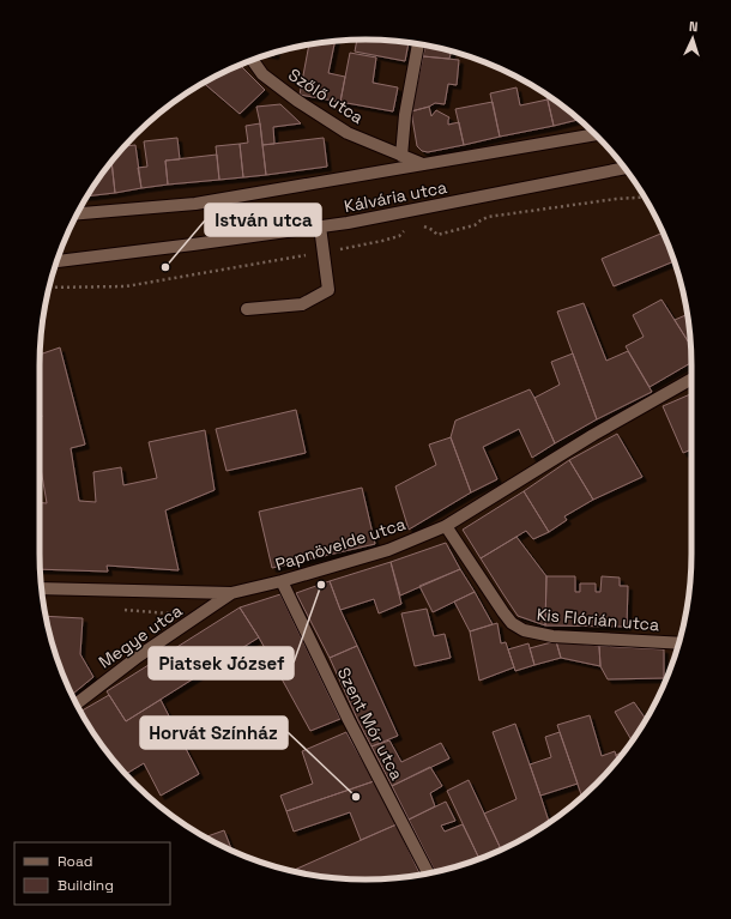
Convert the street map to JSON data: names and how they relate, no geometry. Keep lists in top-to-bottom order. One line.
{"streets":{"street":["Szőlő utca","Kálvária utca","Papnövelde utca","Kis Flórián utca","Megye utca","Szent Mór utca"]},"crossings":[["Szőlő utca","Kálvária utca"],["Papnövelde utca","Kis Flórián utca"],["Papnövelde utca","Megye utca"],["Papnövelde utca","Szent Mór utca"]],"places":["István utca","Piatsek József","Horvát Színház"],"legend":["Road","Building"],"north":"top"}
